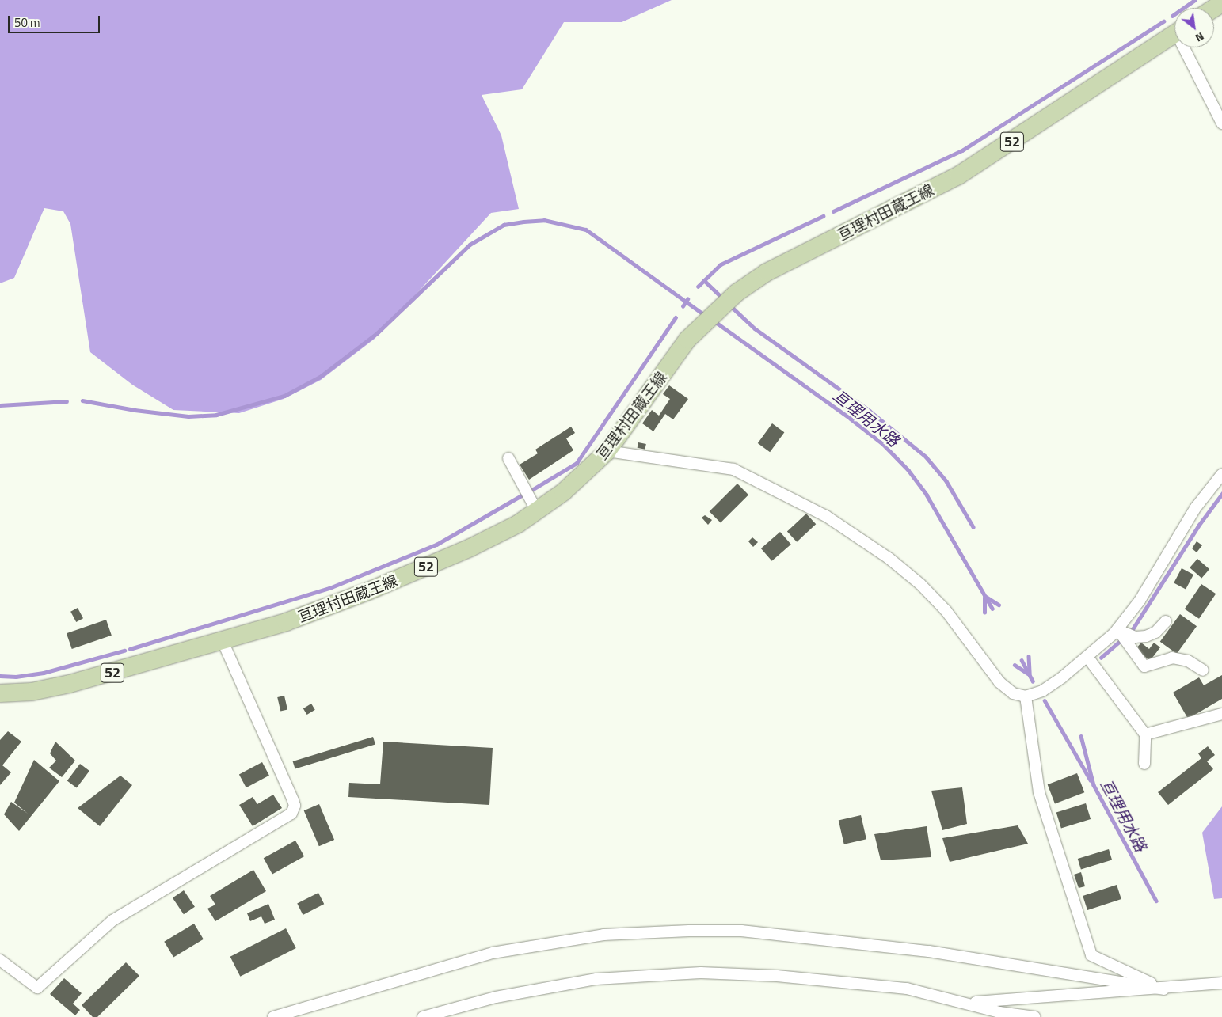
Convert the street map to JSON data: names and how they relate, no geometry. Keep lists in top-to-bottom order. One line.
{"streets":{"main road":["52","亘理村田蔵王線"]},"water":["亘理用水路"],"scale_bar":"50 m","north":"bottom right"}
